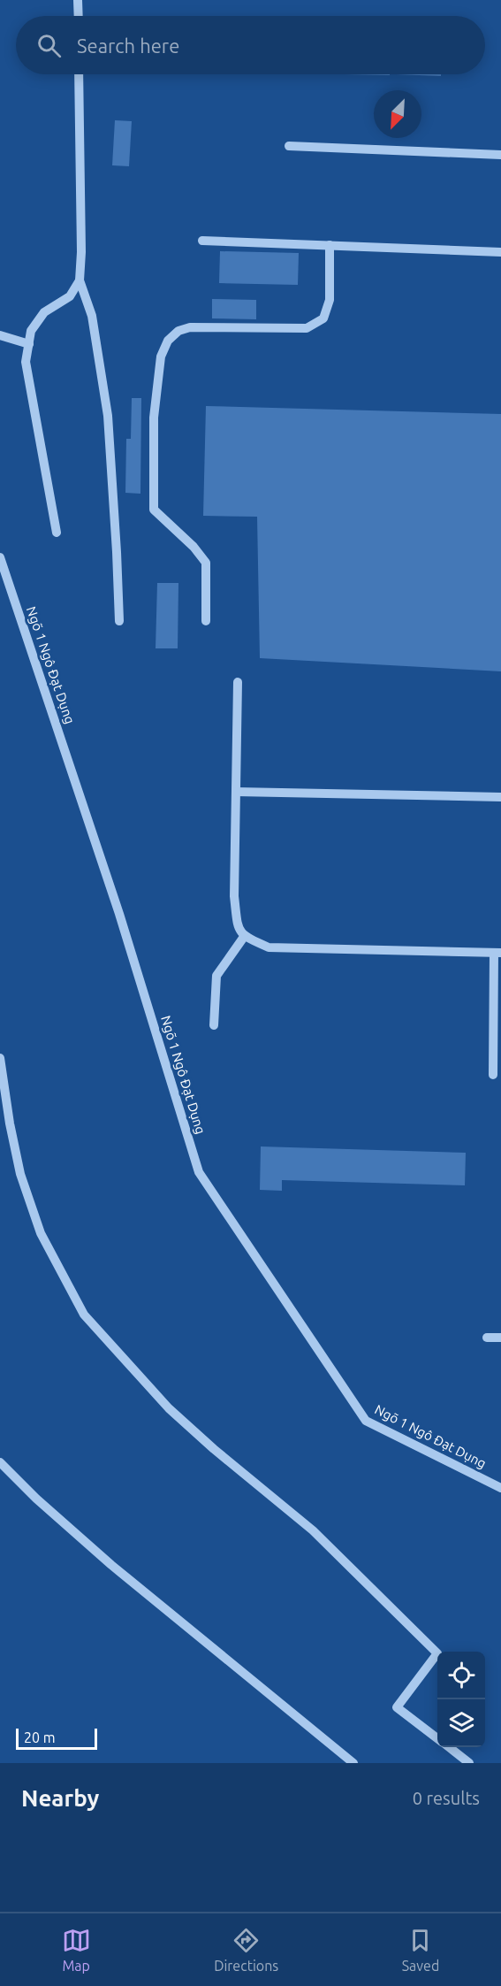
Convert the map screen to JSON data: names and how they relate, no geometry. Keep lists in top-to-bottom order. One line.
{"streets":{"street":["Ngõ 1 Ngô Đạt Dụng"]},"scale_bar":"20 m","north":"bottom left","page":{"search":"Search here","scale":"20 m","heading":["Nearby","0 results"],"nav":["Map","Directions","Saved"]}}
